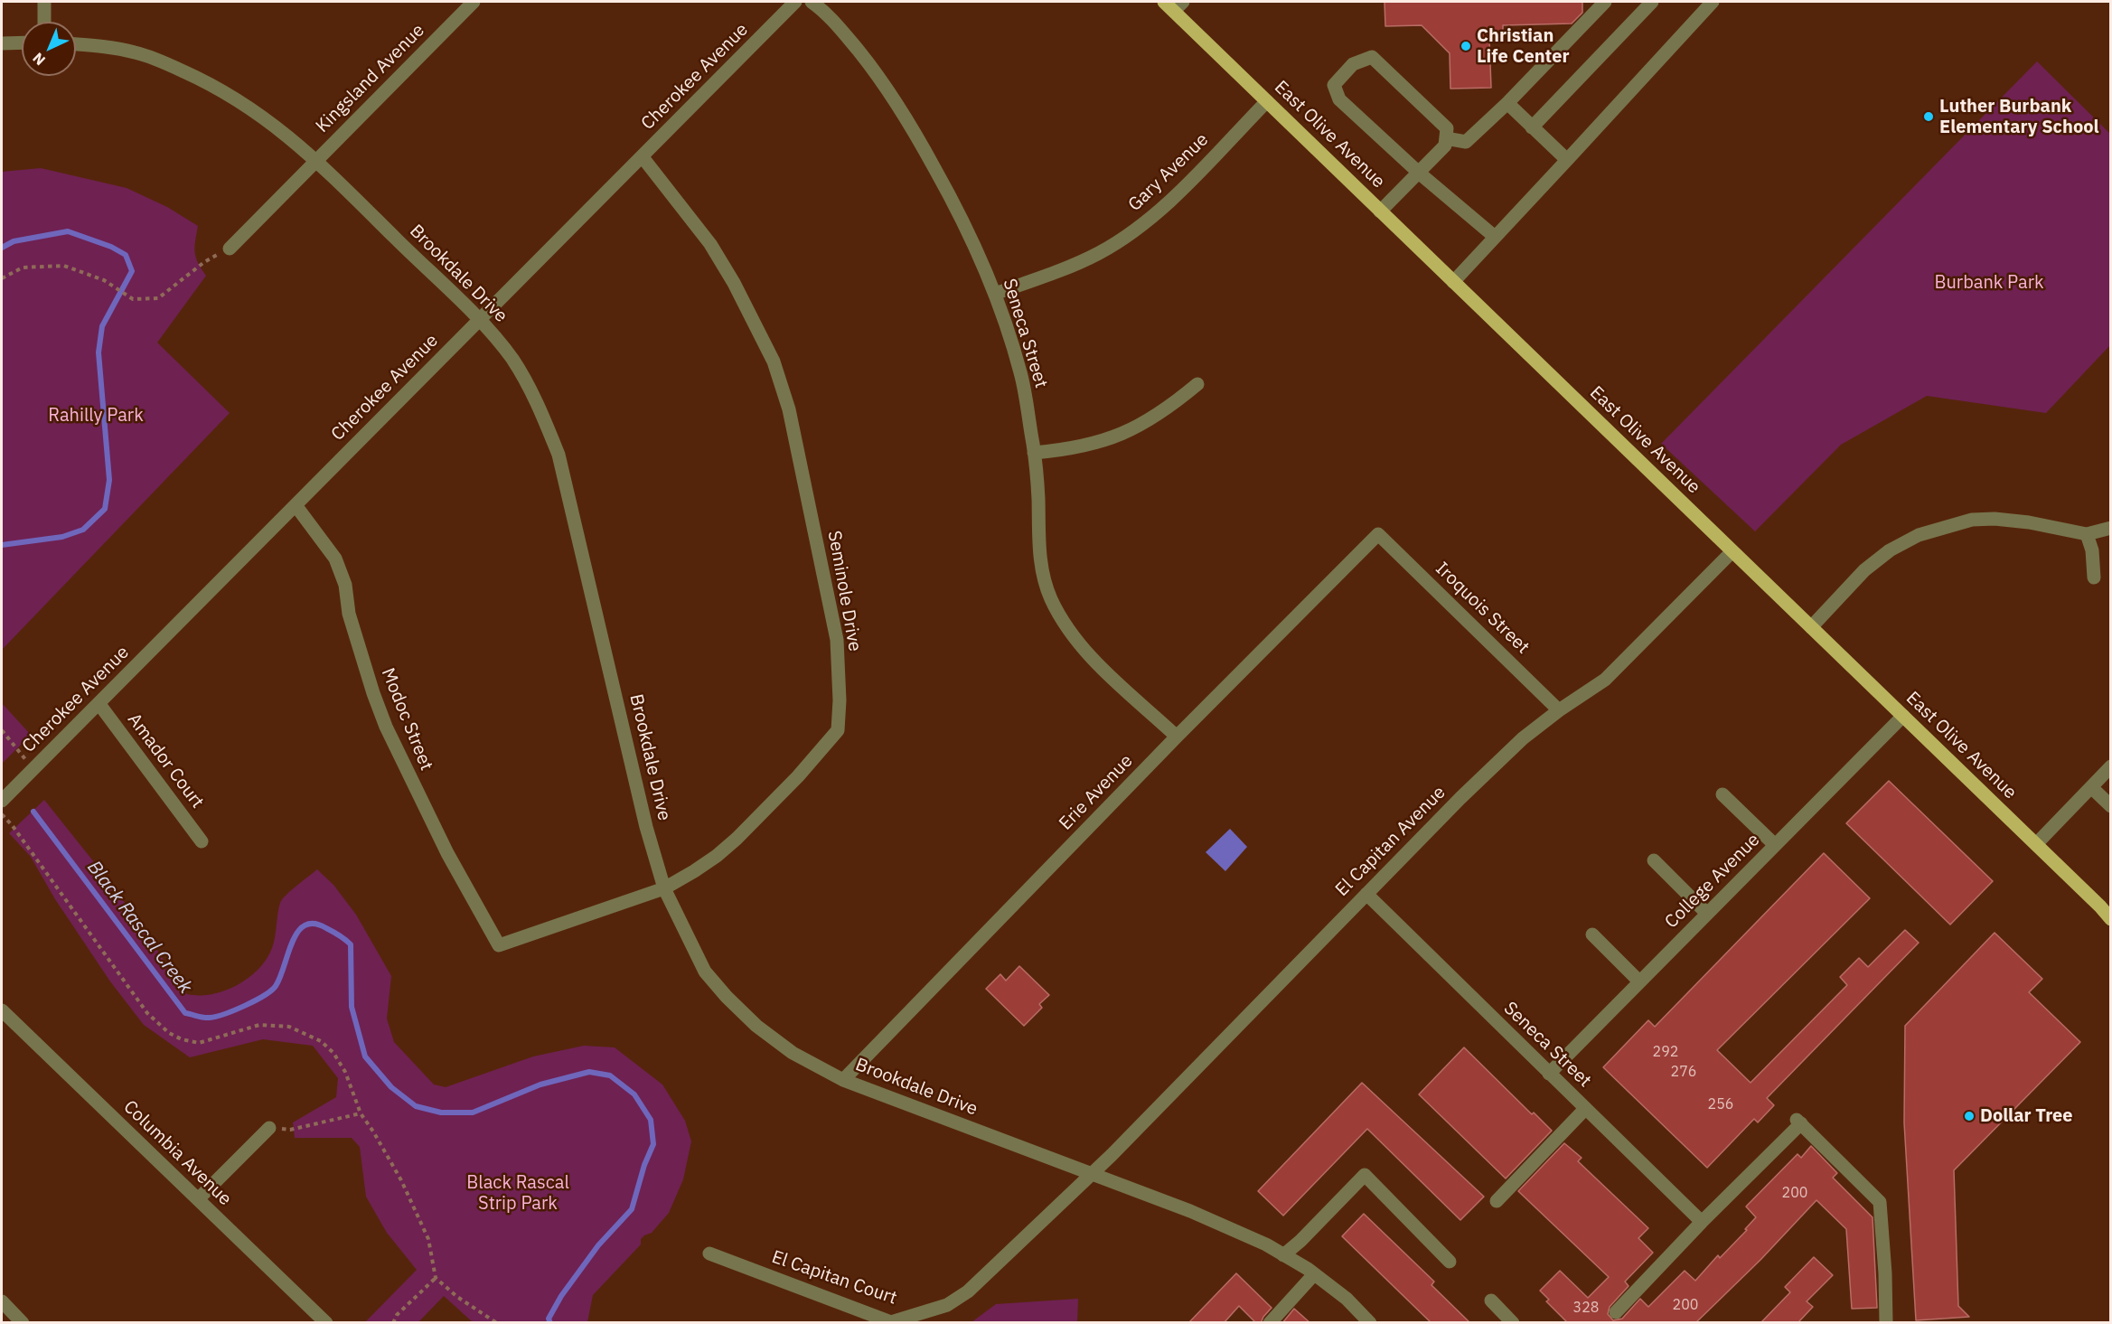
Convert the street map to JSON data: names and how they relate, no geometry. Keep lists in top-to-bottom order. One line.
{"streets":{"main road":["East Olive Avenue"],"street":["Cherokee Avenue","Kingsland Avenue","Gary Avenue","Brookdale Drive","Seneca Street","Seminole Drive","Iroquois Street","Modoc Street","Amador Court","Erie Avenue","El Capitan Avenue","College Avenue","Columbia Avenue","El Capitan Court"]},"crossings":[["Cherokee Avenue","Brookdale Drive"],["Cherokee Avenue","Seminole Drive"],["Cherokee Avenue","Modoc Street"],["Cherokee Avenue","Amador Court"],["Kingsland Avenue","Brookdale Drive"],["East Olive Avenue","Gary Avenue"],["East Olive Avenue","El Capitan Avenue"],["East Olive Avenue","College Avenue"],["Gary Avenue","Seneca Street"],["Brookdale Drive","Seminole Drive"],["Brookdale Drive","Erie Avenue"],["Brookdale Drive","El Capitan Avenue"],["Brookdale Drive","El Capitan Court"],["Seneca Street","Erie Avenue"],["Seneca Street","El Capitan Avenue"],["Seneca Street","College Avenue"],["Seminole Drive","Modoc Street"],["Iroquois Street","Erie Avenue"],["Iroquois Street","El Capitan Avenue"],["El Capitan Avenue","El Capitan Court"]],"water":["Black Rascal Creek"],"parks":["Burbank Park","Rahilly Park","Black Rascal Strip Park"],"places":["Christian Life Center","Luther Burbank Elementary School","Dollar Tree"],"house_numbers":["292","276","256","200","200","328"],"north":"bottom left"}
